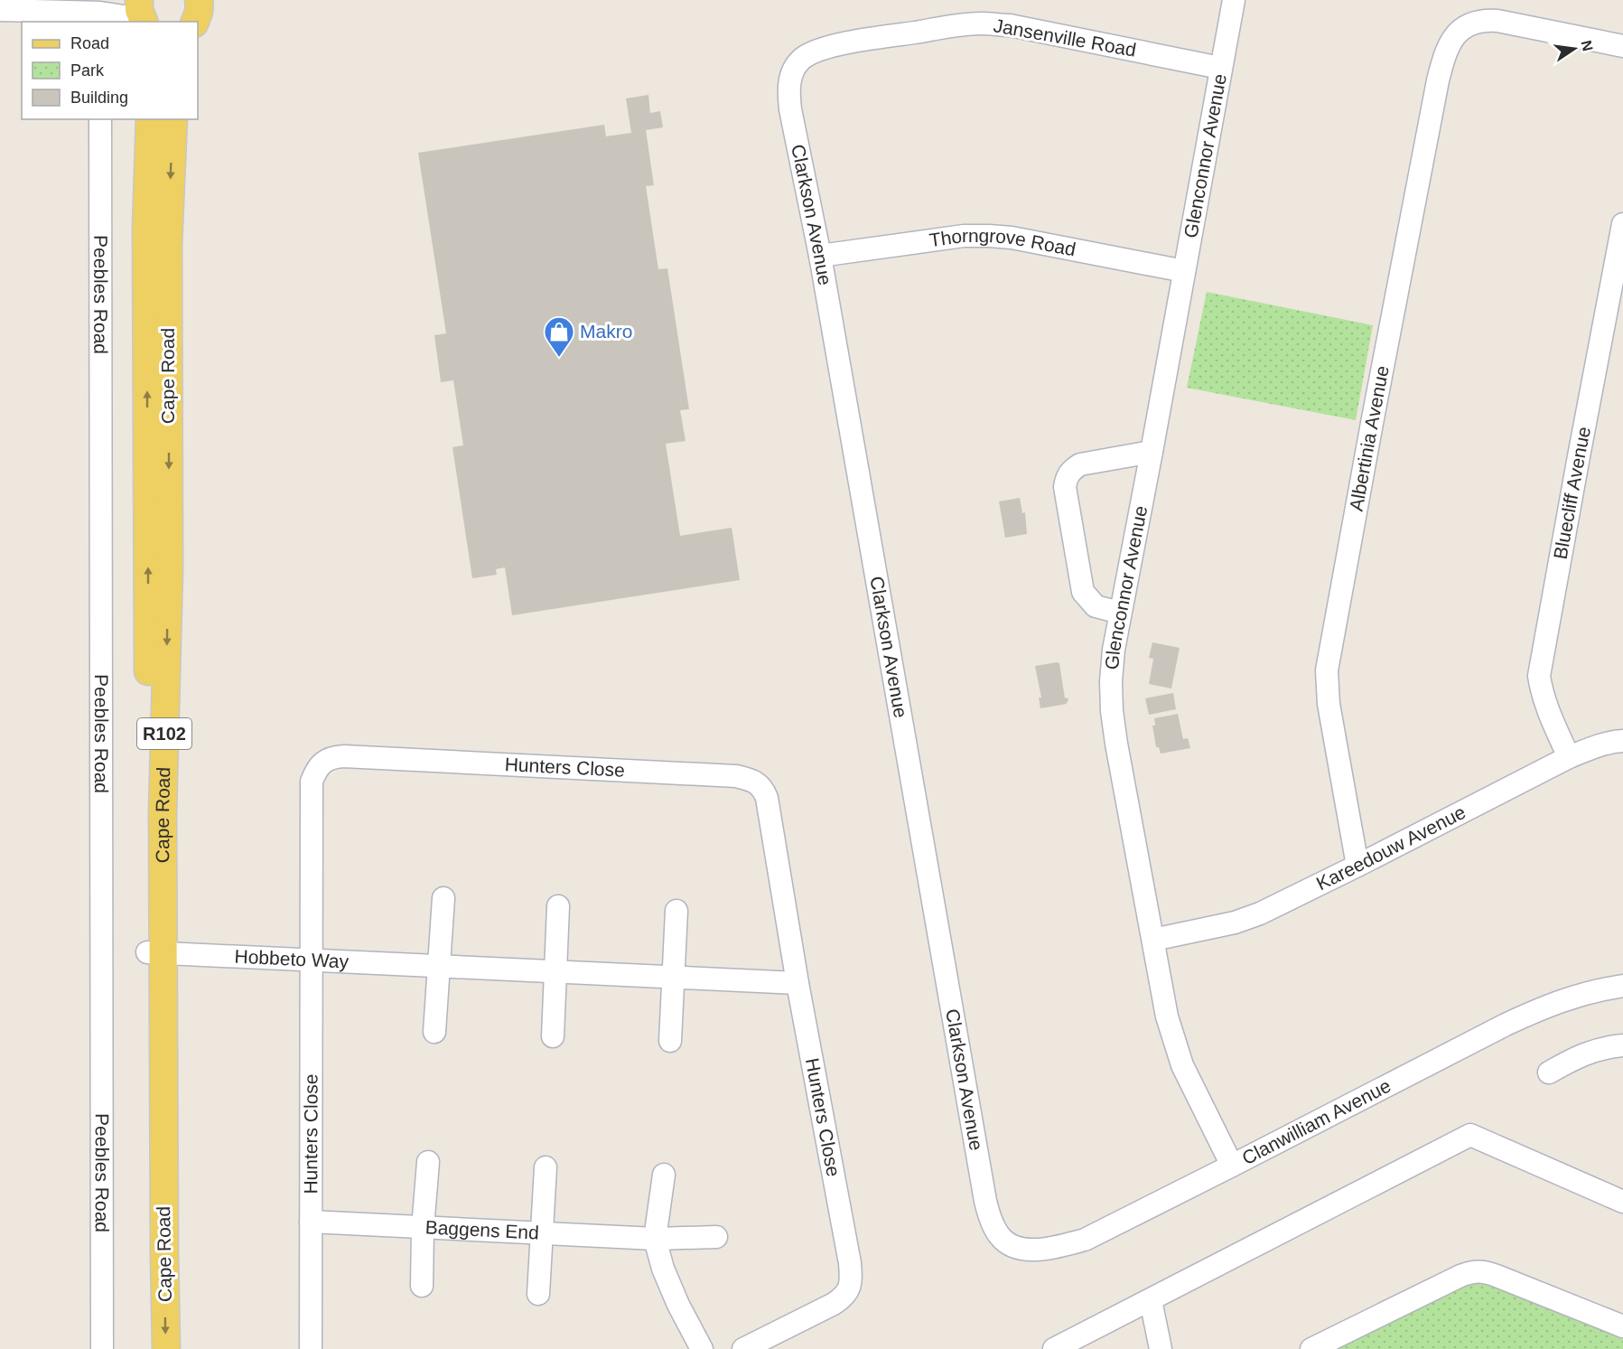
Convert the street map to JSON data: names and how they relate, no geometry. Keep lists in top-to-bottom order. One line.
{"streets":{"main road":["Cape Road","R102"],"street":["Jansenville Road","Glenconnor Avenue","Clarkson Avenue","Thorngrove Road","Peebles Road","Albertinia Avenue","Bluecliff Avenue","Hunters Close","Kareedouw Avenue","Hobbeto Way","Clanwilliam Avenue","Baggens End"]},"crossings":[["Jansenville Road","Glenconnor Avenue"],["Jansenville Road","Clarkson Avenue"],["Glenconnor Avenue","Thorngrove Road"],["Glenconnor Avenue","Kareedouw Avenue"],["Glenconnor Avenue","Clanwilliam Avenue"],["Clarkson Avenue","Thorngrove Road"],["Clarkson Avenue","Clanwilliam Avenue"],["Cape Road","Hobbeto Way"],["Albertinia Avenue","Kareedouw Avenue"],["Bluecliff Avenue","Kareedouw Avenue"],["Hunters Close","Hobbeto Way"],["Hunters Close","Baggens End"]],"places":{"shop":["Makro"]},"legend":["Road","Park","Building"],"north":"right"}
